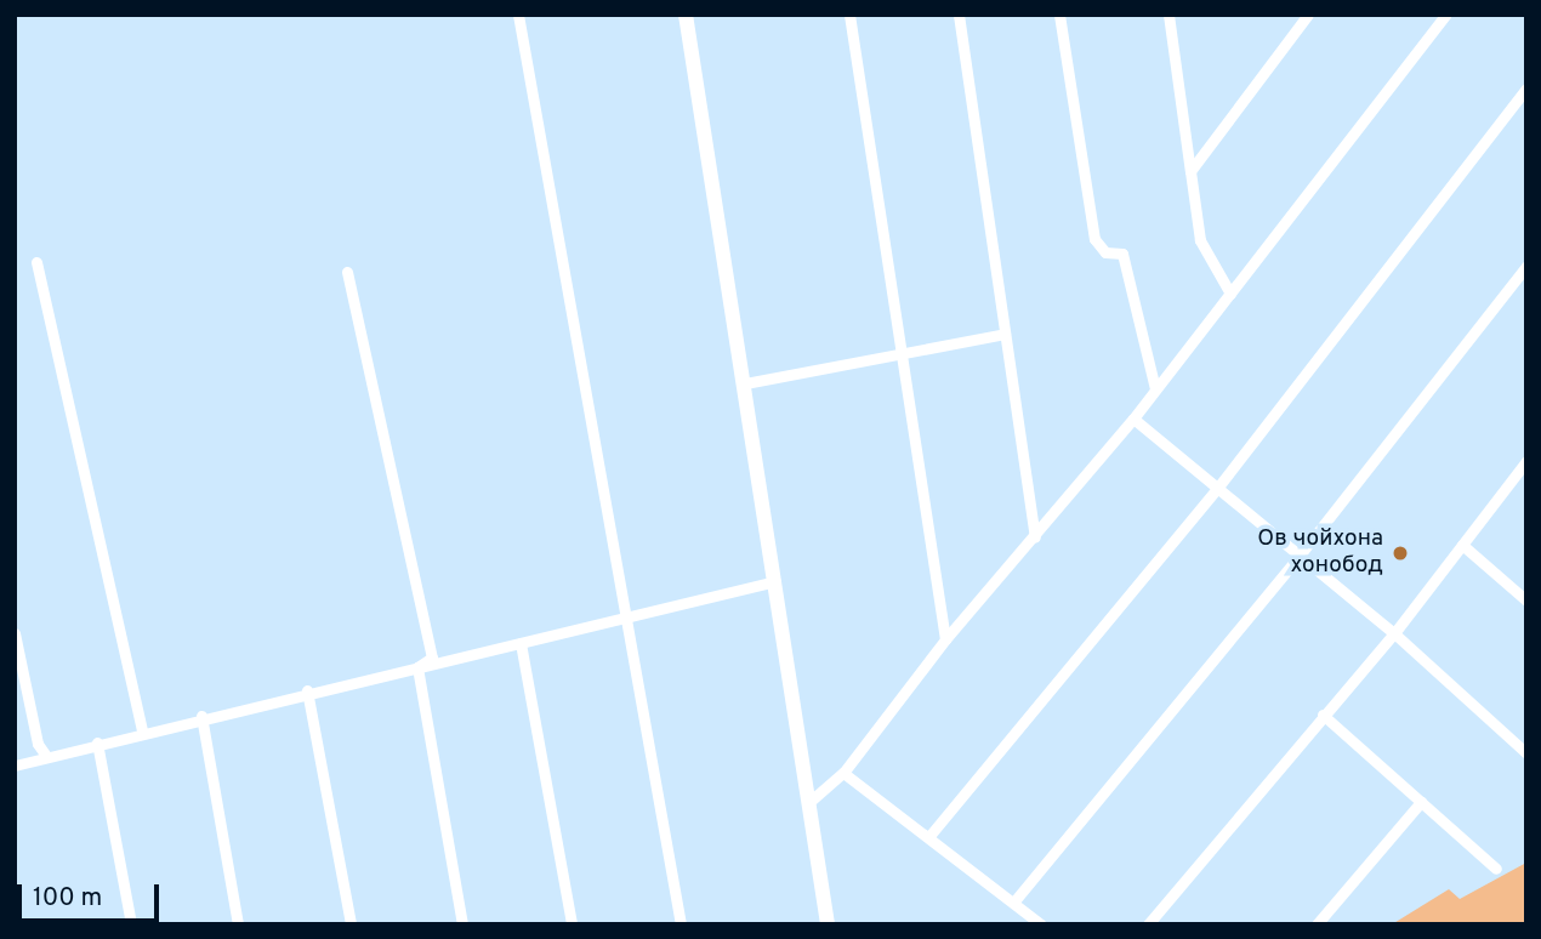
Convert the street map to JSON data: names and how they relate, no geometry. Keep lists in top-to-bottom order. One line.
{"places":["Ов чойхона хонобод"],"scale_bar":"100 m"}
